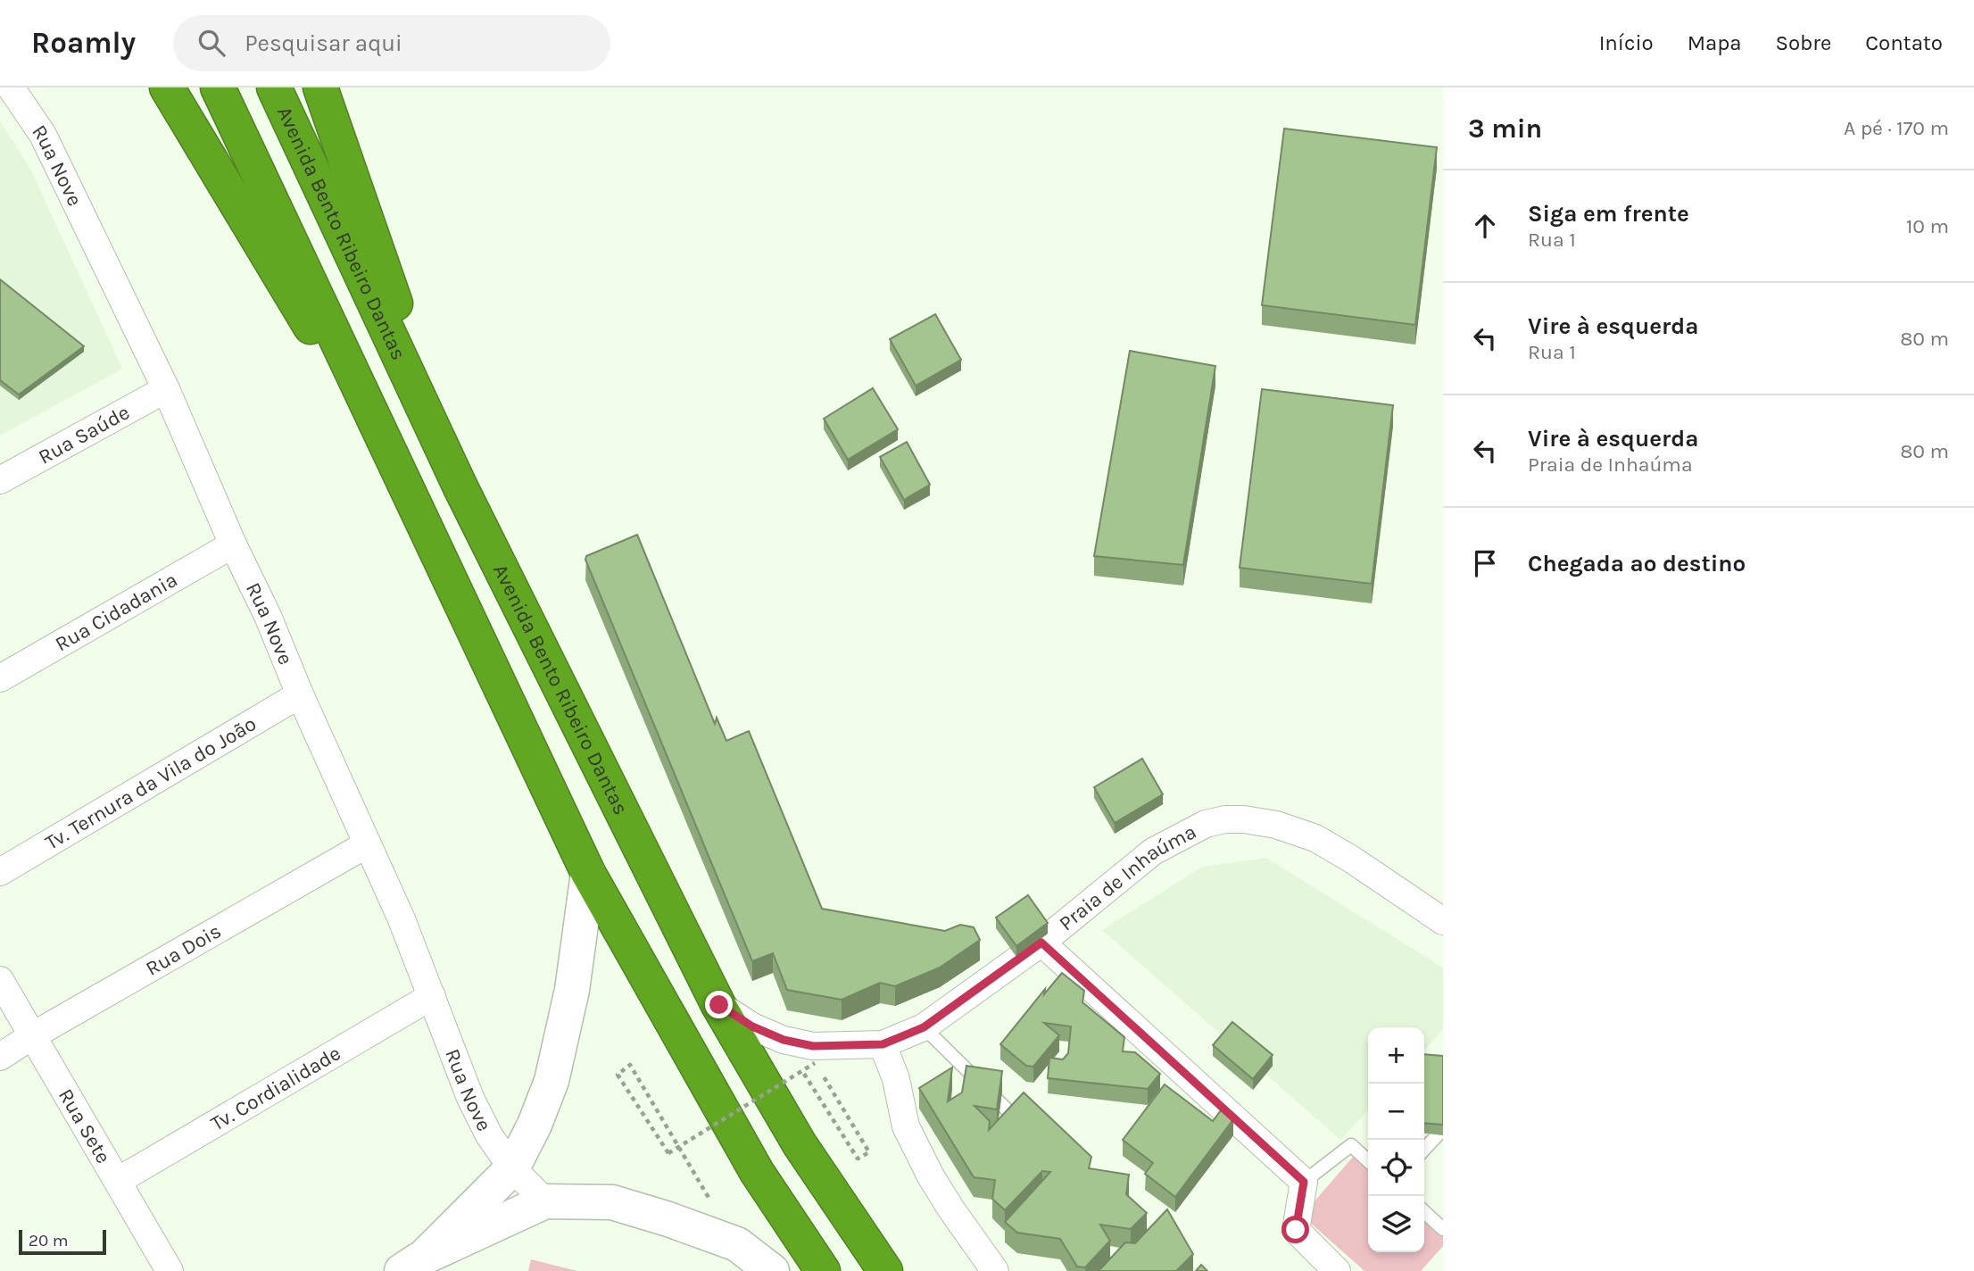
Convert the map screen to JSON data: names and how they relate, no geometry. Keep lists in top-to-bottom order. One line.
{"streets":{"highway":["Avenida Bento Ribeiro Dantas"],"street":["Rua Nove","Rua Saúde","Rua Cidadania","Tv. Ternura da Vila do João","Praia de Inhaúma","Rua Dois","Tv. Cordialidade","Rua Sete"]},"crossings":[["Rua Nove","Rua Saúde"],["Rua Nove","Rua Cidadania"],["Rua Nove","Tv. Ternura da Vila do João"],["Rua Nove","Rua Dois"],["Rua Nove","Tv. Cordialidade"],["Avenida Bento Ribeiro Dantas","Praia de Inhaúma"],["Rua Dois","Rua Sete"],["Tv. Cordialidade","Rua Sete"]],"scale_bar":"20 m","page":{"header":"Roamly","search":"Pesquisar aqui","nav":["Início","Mapa","Sobre","Contato"],"heading":["3 min","A pé · 170 m"],"list":[["Siga em frente","Rua 1","10 m"],["Vire à esquerda","Rua 1","80 m"],["Vire à esquerda","Praia de Inhaúma","80 m"],"Chegada ao destino"],"map_buttons":["+","−"],"scale":"20 m"}}
